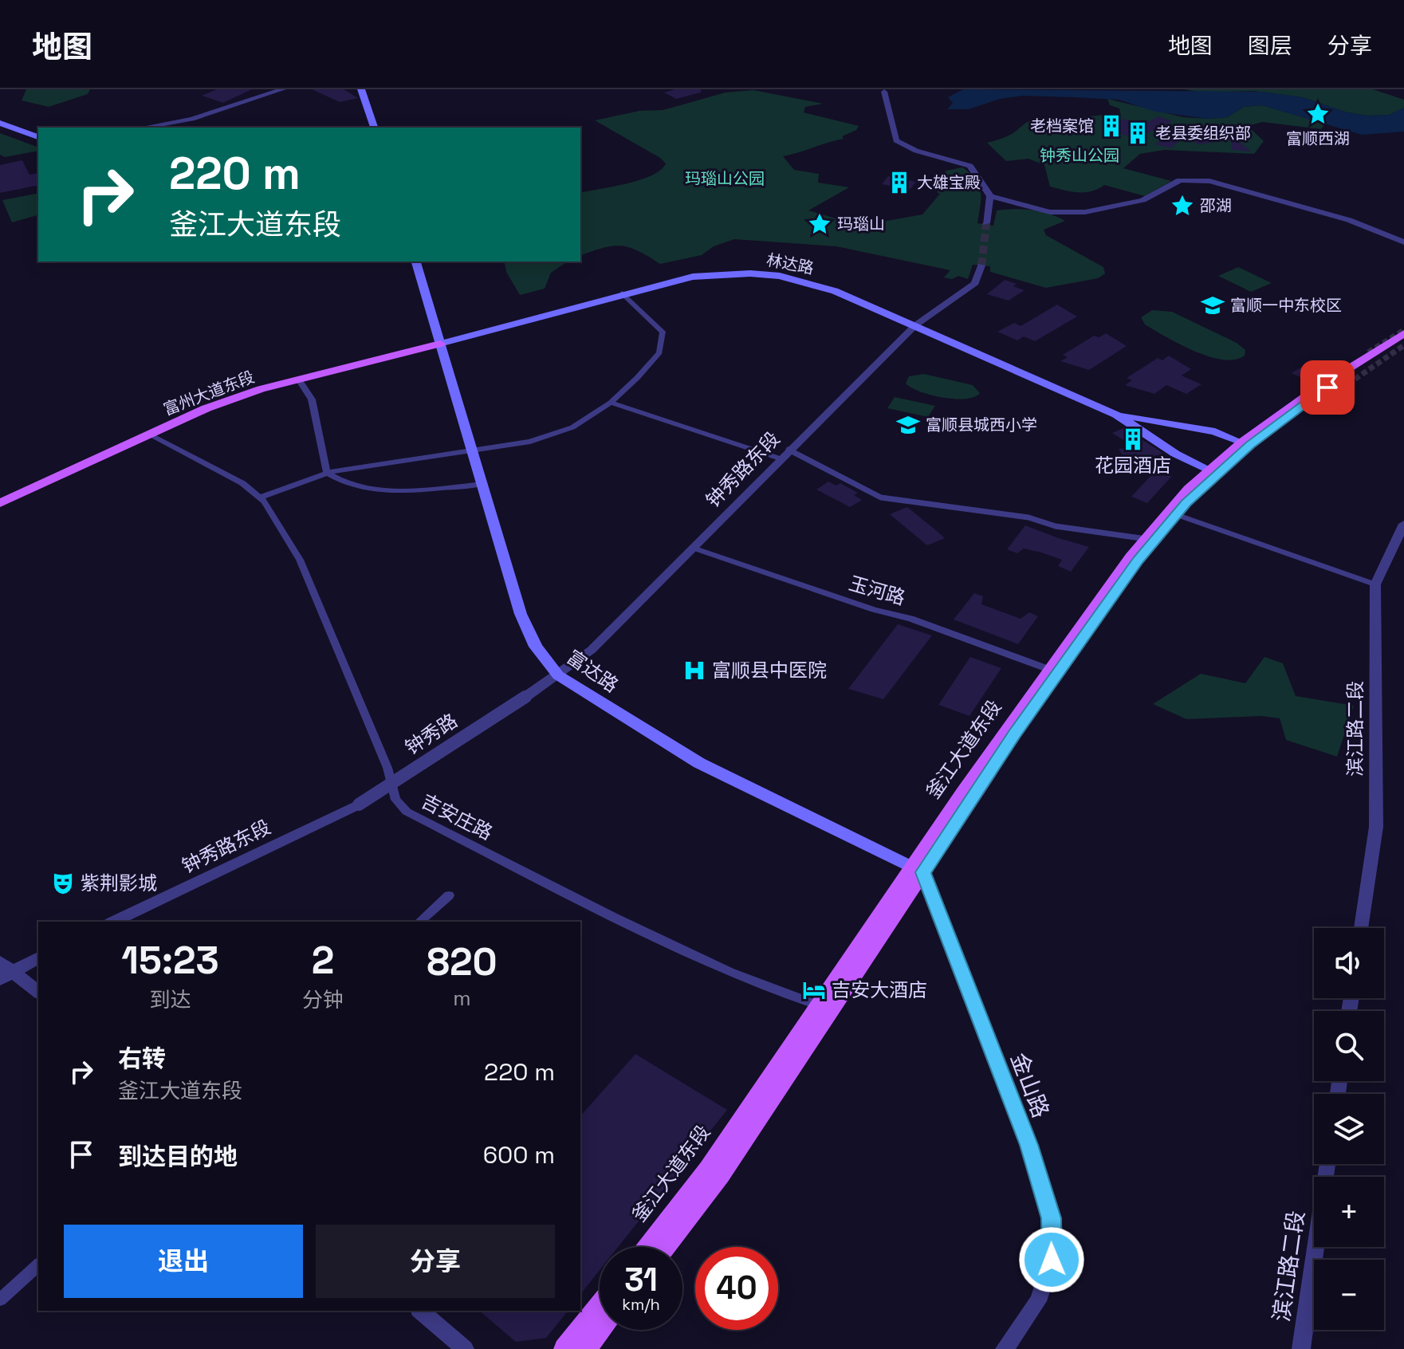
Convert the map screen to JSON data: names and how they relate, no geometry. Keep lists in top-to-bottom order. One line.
{"streets":{"main road":["林达路","富州大道东段","富达路","釜江大道东段"],"street":["钟秀路东段","玉河路","滨江路二段","钟秀路","吉安庄路","金山路"]},"crossings":[["林达路","富州大道东段"],["林达路","钟秀路东段"],["林达路","富达路"],["富州大道东段","富达路"],["富州大道东段","吉安庄路"],["钟秀路东段","玉河路"],["钟秀路东段","富达路"],["钟秀路东段","钟秀路"],["玉河路","釜江大道东段"],["富达路","釜江大道东段"],["富达路","金山路"],["釜江大道东段","吉安庄路"],["釜江大道东段","金山路"]],"parks":["钟秀山公园","玛瑙山公园"],"places":{"place":["富顺西湖","邵湖","玛瑙山"],"building":["老档案馆","老县委组织部","大雄宝殿","花园酒店"],"school or university":["富顺一中东校区","富顺县城西小学"],"hospital":["富顺县中医院"],"theatre":["紫荆影城"],"hotel":["吉安大酒店"]},"page":{"header":"地图","nav":["地图","图层","分享"],"turn":["220 m","釜江大道东段"],"eta":["15:23","到达","2","分钟","820","m"],"map_buttons":["+","−"],"list":[{"name":"右转","note":"釜江大道东段","value":"220 m"},{"name":"到达目的地","value":"600 m"}],"buttons":["退出","分享"],"speed":"31 km/h","limit":"40"}}
